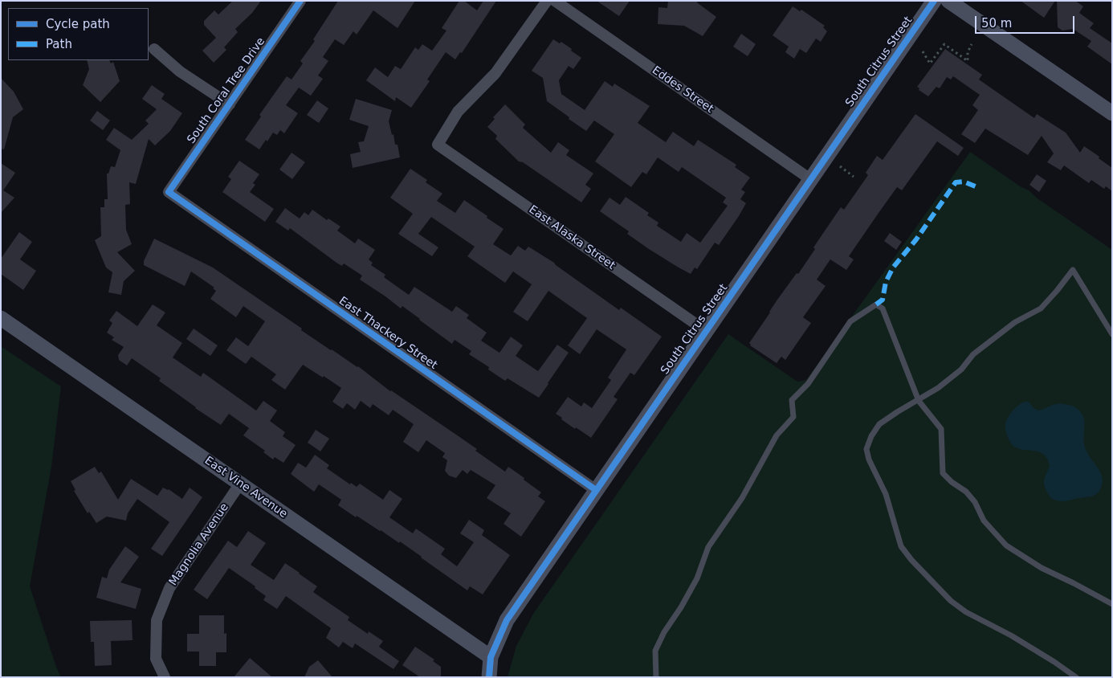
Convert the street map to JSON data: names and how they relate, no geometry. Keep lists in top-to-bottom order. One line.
{"streets":{"street":["South Citrus Street","Eddes Street","South Coral Tree Drive","East Alaska Street","East Thackery Street","East Vine Avenue","Magnolia Avenue"]},"crossings":[["South Citrus Street","Eddes Street"],["South Citrus Street","East Alaska Street"],["South Citrus Street","East Thackery Street"],["South Citrus Street","East Vine Avenue"],["South Coral Tree Drive","East Thackery Street"],["East Vine Avenue","Magnolia Avenue"]],"legend":["Cycle path","Path"],"scale_bar":"50 m"}
